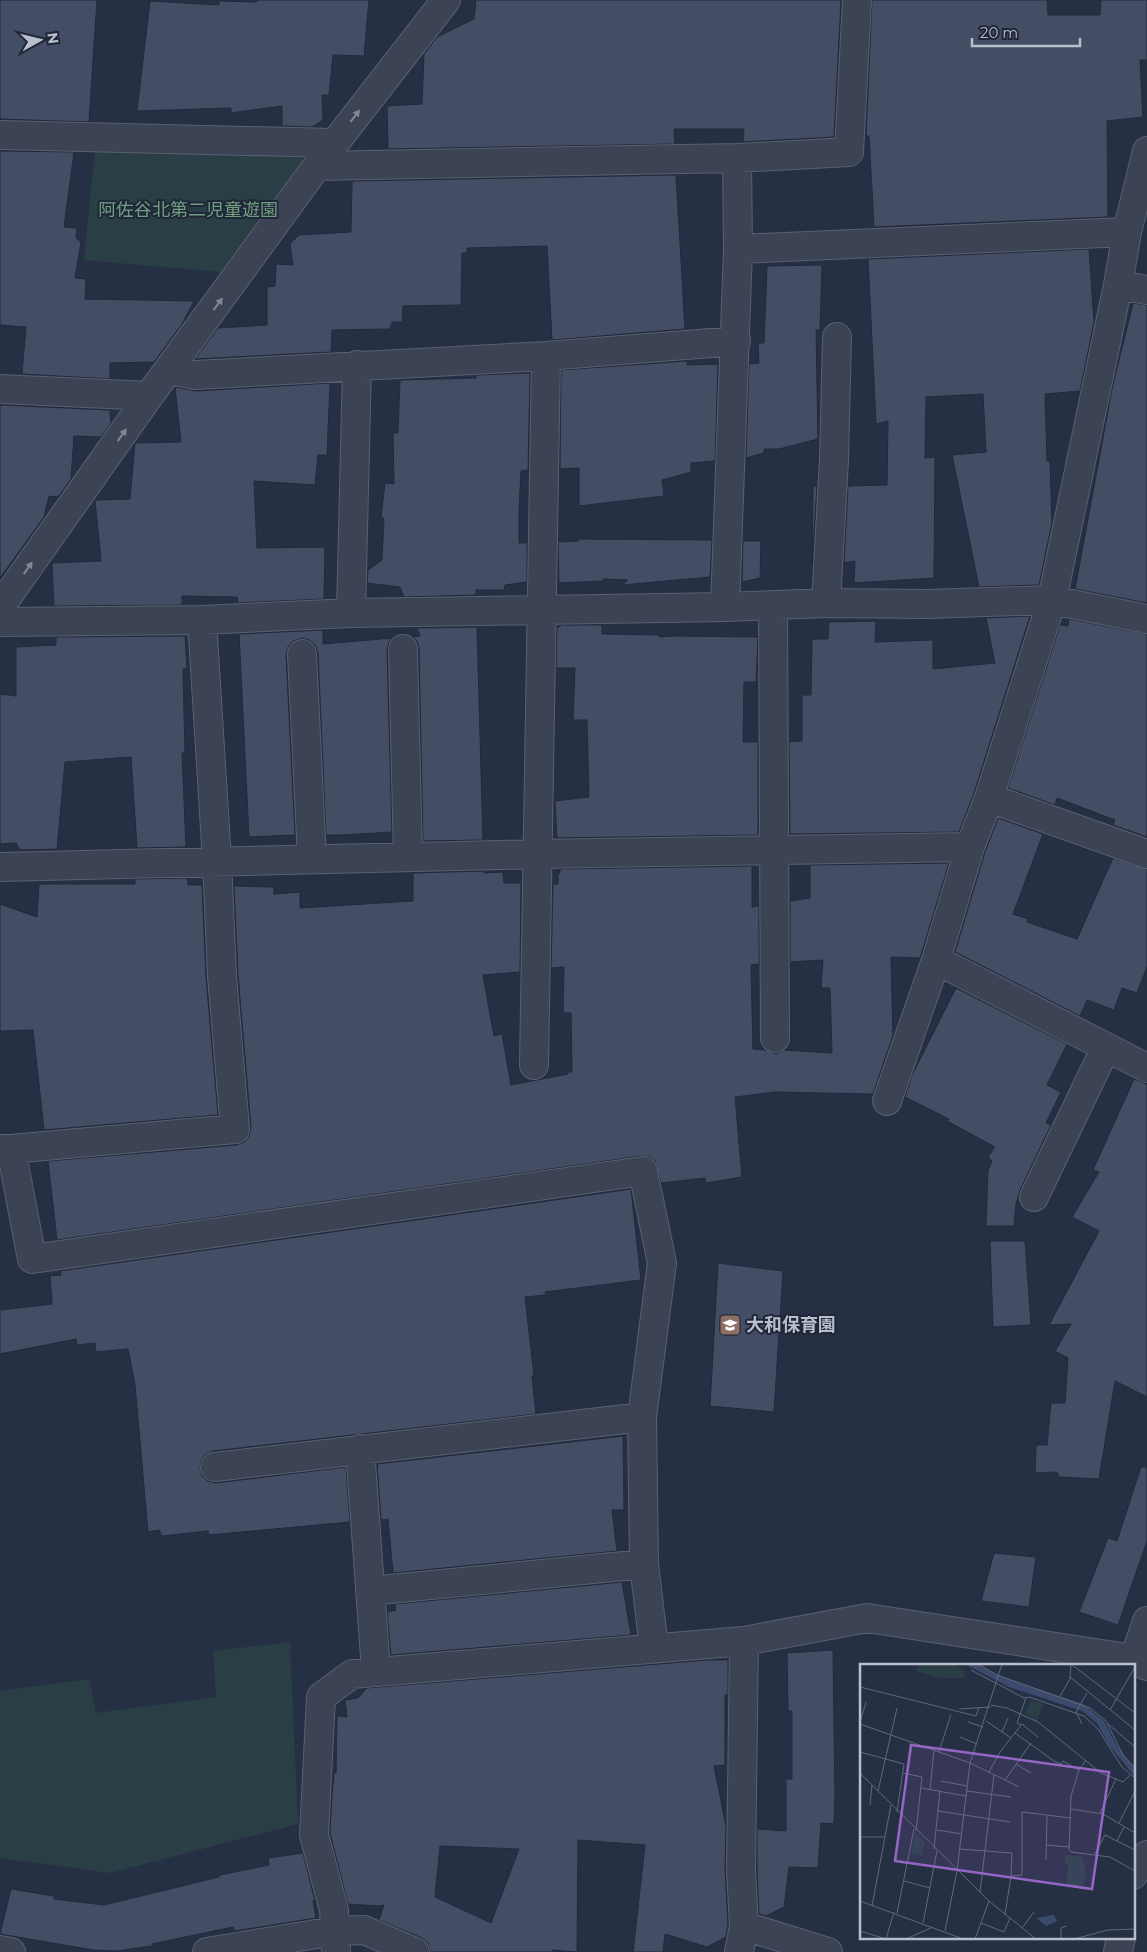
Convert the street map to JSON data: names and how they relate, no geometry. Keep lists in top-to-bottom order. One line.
{"parks":["阿佐谷北第二児童遊園"],"places":{"school or university":["大和保育園"]},"scale_bar":"20 m","north":"right"}
